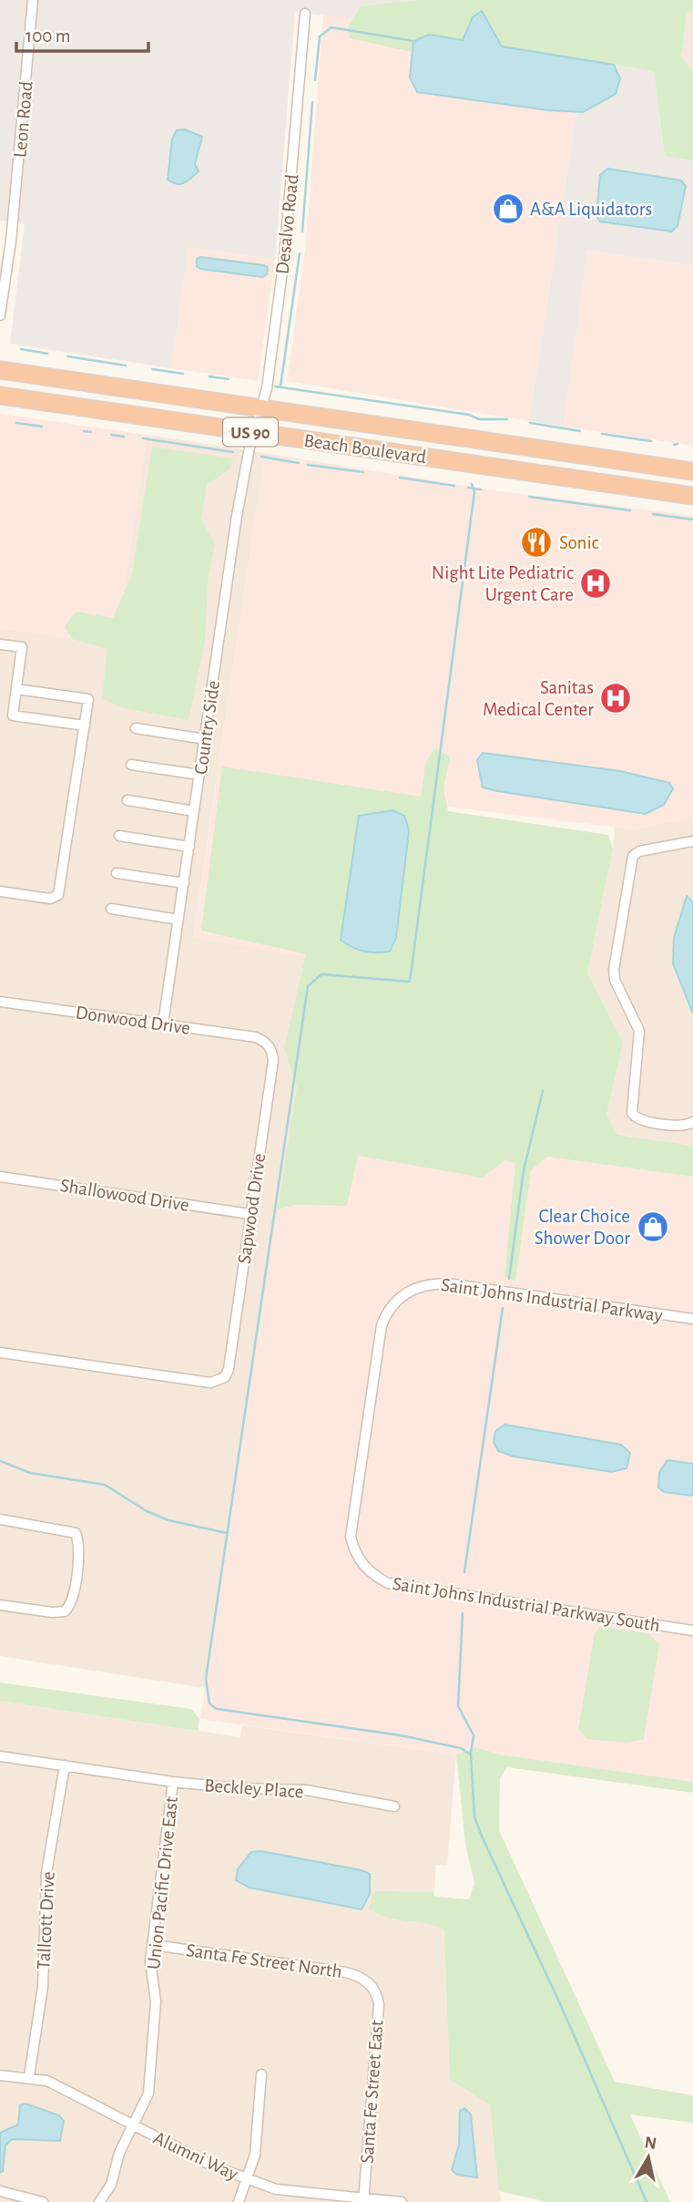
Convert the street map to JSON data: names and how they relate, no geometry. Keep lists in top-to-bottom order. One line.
{"streets":{"highway":["US 90","Beach Boulevard"],"street":["Leon Road","Desalvo Road","Country Side","Donwood Drive","Shallowood Drive","Sapwood Drive","Saint Johns Industrial Parkway","Saint Johns Industrial Parkway South","Beckley Place","Union Pacific Drive East","Tallcott Drive","Santa Fe Street North","Santa Fe Street East","Alumni Way"]},"crossings":[["Desalvo Road","US 90"],["Desalvo Road","Beach Boulevard"],["Desalvo Road","Country Side"],["Beach Boulevard","Country Side"],["Country Side","Donwood Drive"],["Donwood Drive","Sapwood Drive"],["Shallowood Drive","Sapwood Drive"],["Saint Johns Industrial Parkway","Saint Johns Industrial Parkway South"],["Beckley Place","Union Pacific Drive East"],["Beckley Place","Tallcott Drive"],["Union Pacific Drive East","Santa Fe Street North"],["Union Pacific Drive East","Alumni Way"],["Tallcott Drive","Alumni Way"],["Santa Fe Street North","Santa Fe Street East"],["Santa Fe Street East","Alumni Way"]],"places":{"shop":["A&A Liquidators","Clear Choice Shower Door"],"restaurant":["Sonic"],"hospital":["Night Lite Pediatric Urgent Care","Sanitas Medical Center"]},"scale_bar":"100 m","north":"top"}
